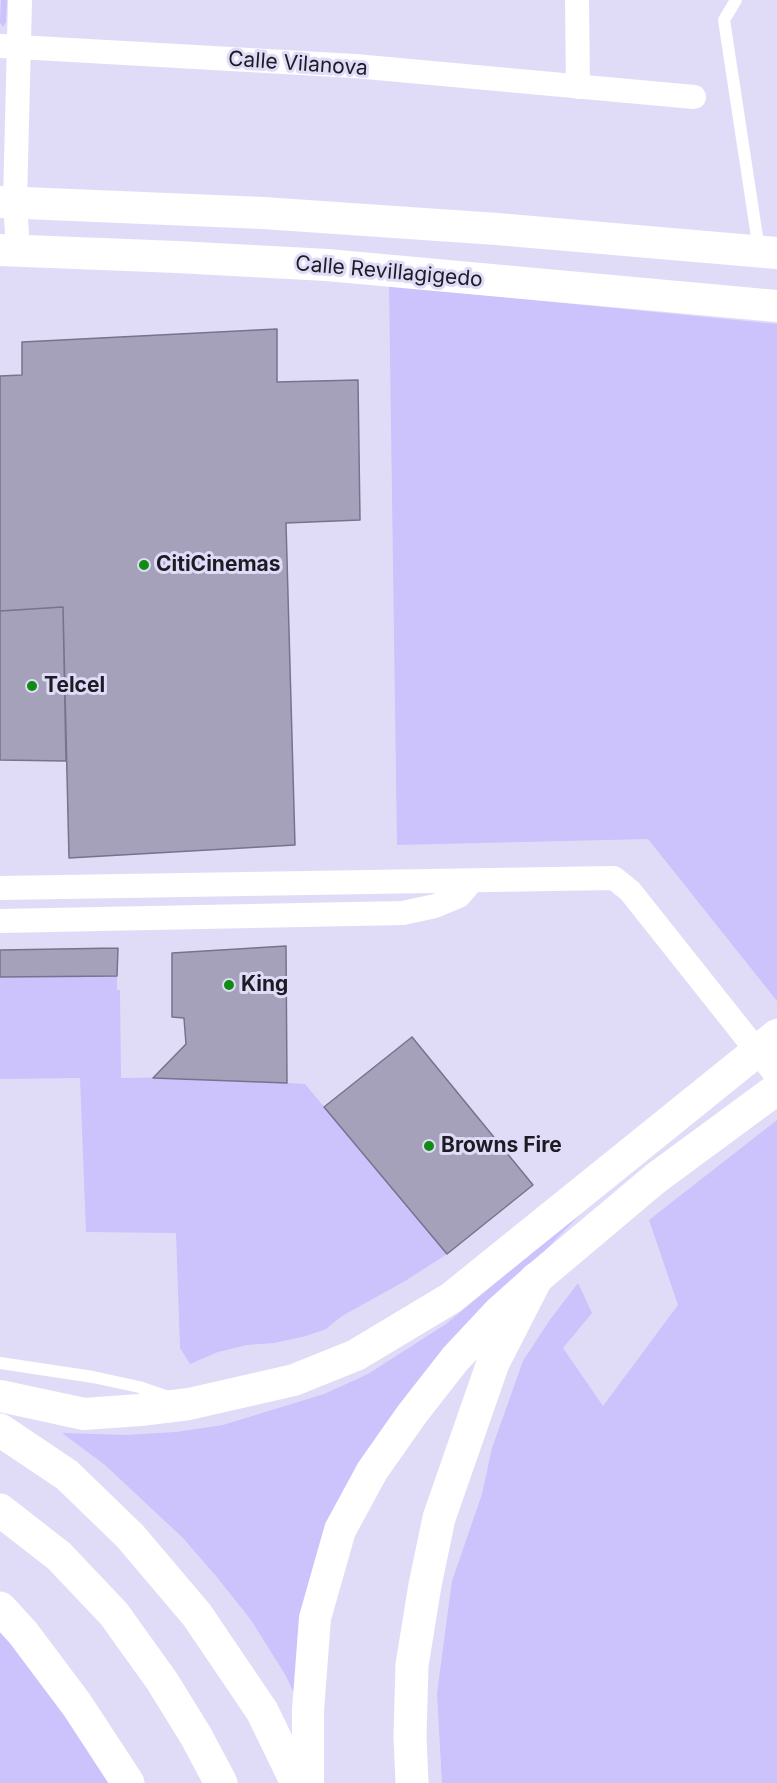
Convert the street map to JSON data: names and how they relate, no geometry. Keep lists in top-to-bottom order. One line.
{"streets":{"street":["Calle Vilanova","Calle Revillagigedo"]},"places":["CitiCinemas","Telcel","King","Browns Fire"]}
